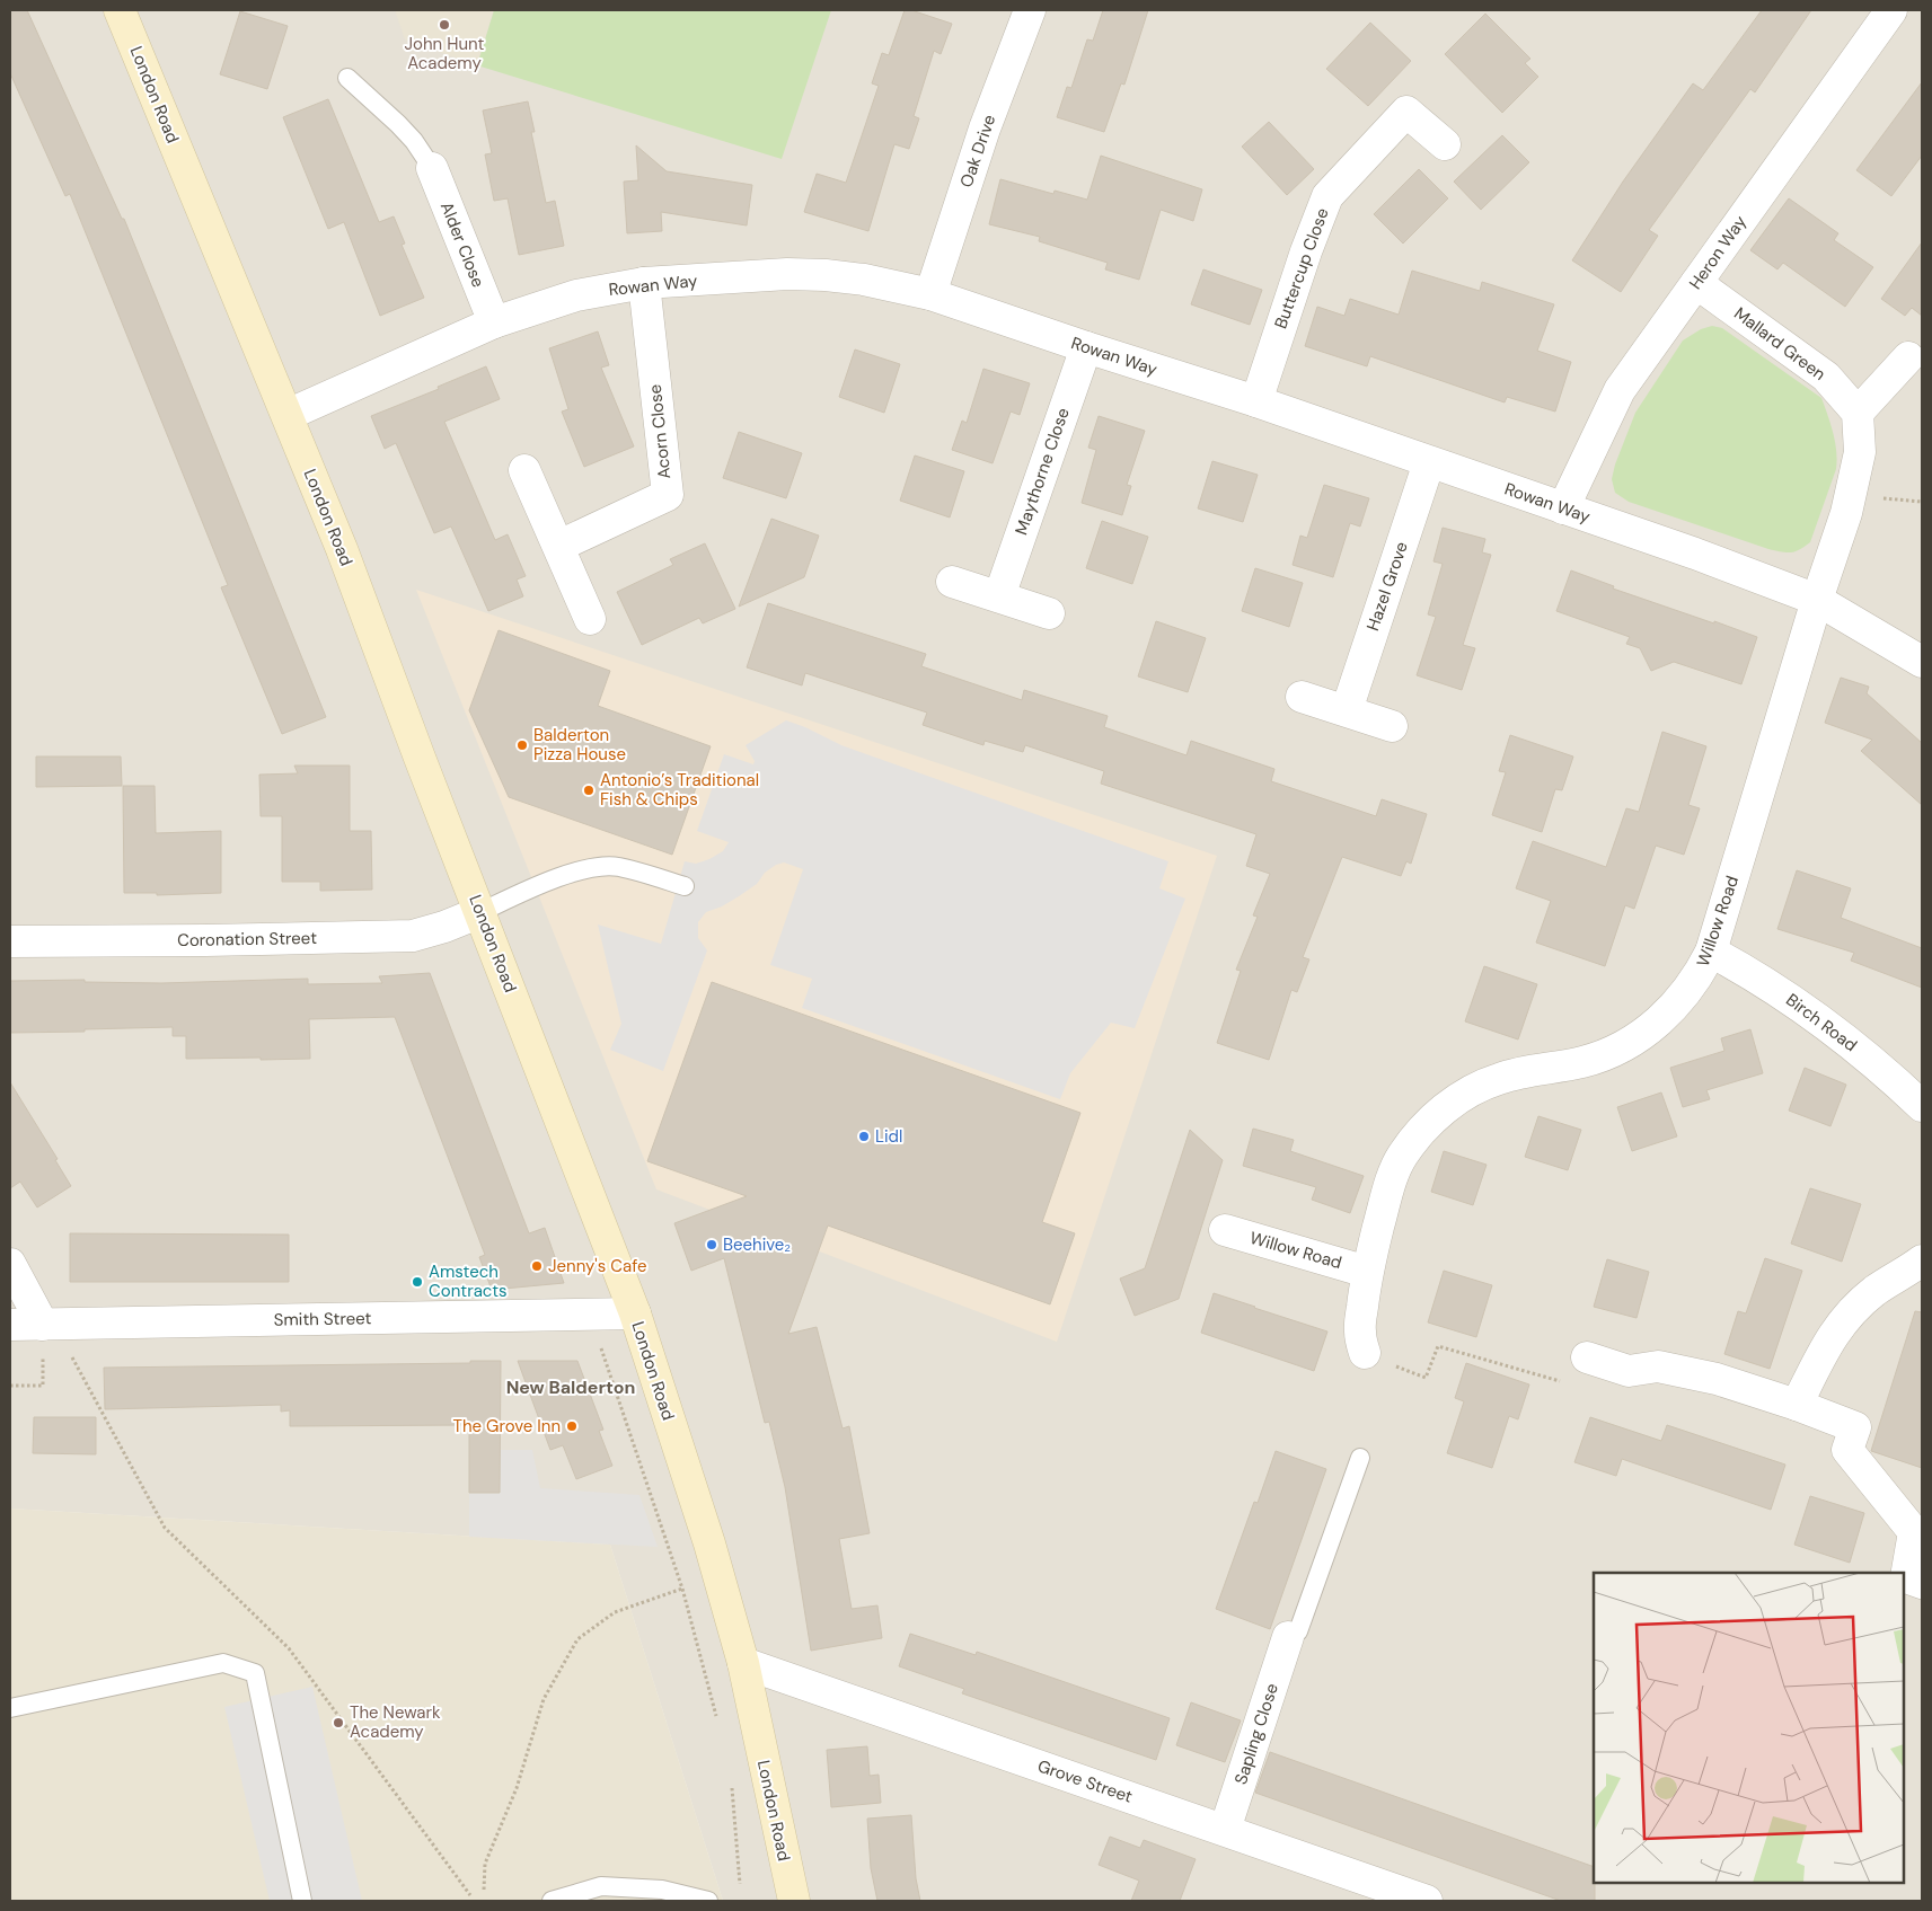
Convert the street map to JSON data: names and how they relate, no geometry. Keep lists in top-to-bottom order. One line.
{"streets":{"main road":["London Road"],"street":["Oak Drive","Alder Close","Heron Way","Buttercup Close","Rowan Way","Mallard Green","Acorn Close","Maythorne Close","Hazel Grove","Willow Road","Coronation Street","Birch Road","Smith Street","Sapling Close","Grove Street"]},"crossings":[["London Road","Rowan Way"],["London Road","Coronation Street"],["London Road","Smith Street"],["London Road","Grove Street"],["Oak Drive","Rowan Way"],["Alder Close","Rowan Way"],["Heron Way","Rowan Way"],["Heron Way","Mallard Green"],["Buttercup Close","Rowan Way"],["Rowan Way","Acorn Close"],["Rowan Way","Maythorne Close"],["Rowan Way","Hazel Grove"],["Rowan Way","Willow Road"],["Willow Road","Birch Road"],["Sapling Close","Grove Street"]],"districts":["New Balderton"],"places":["John Hunt Academy","Balderton Pizza House","Antonio’s Traditional Fish & Chips","Lidl","Beehive₂","Jenny's Cafe","Amstech Contracts","The Grove Inn","The Newark Academy"]}
